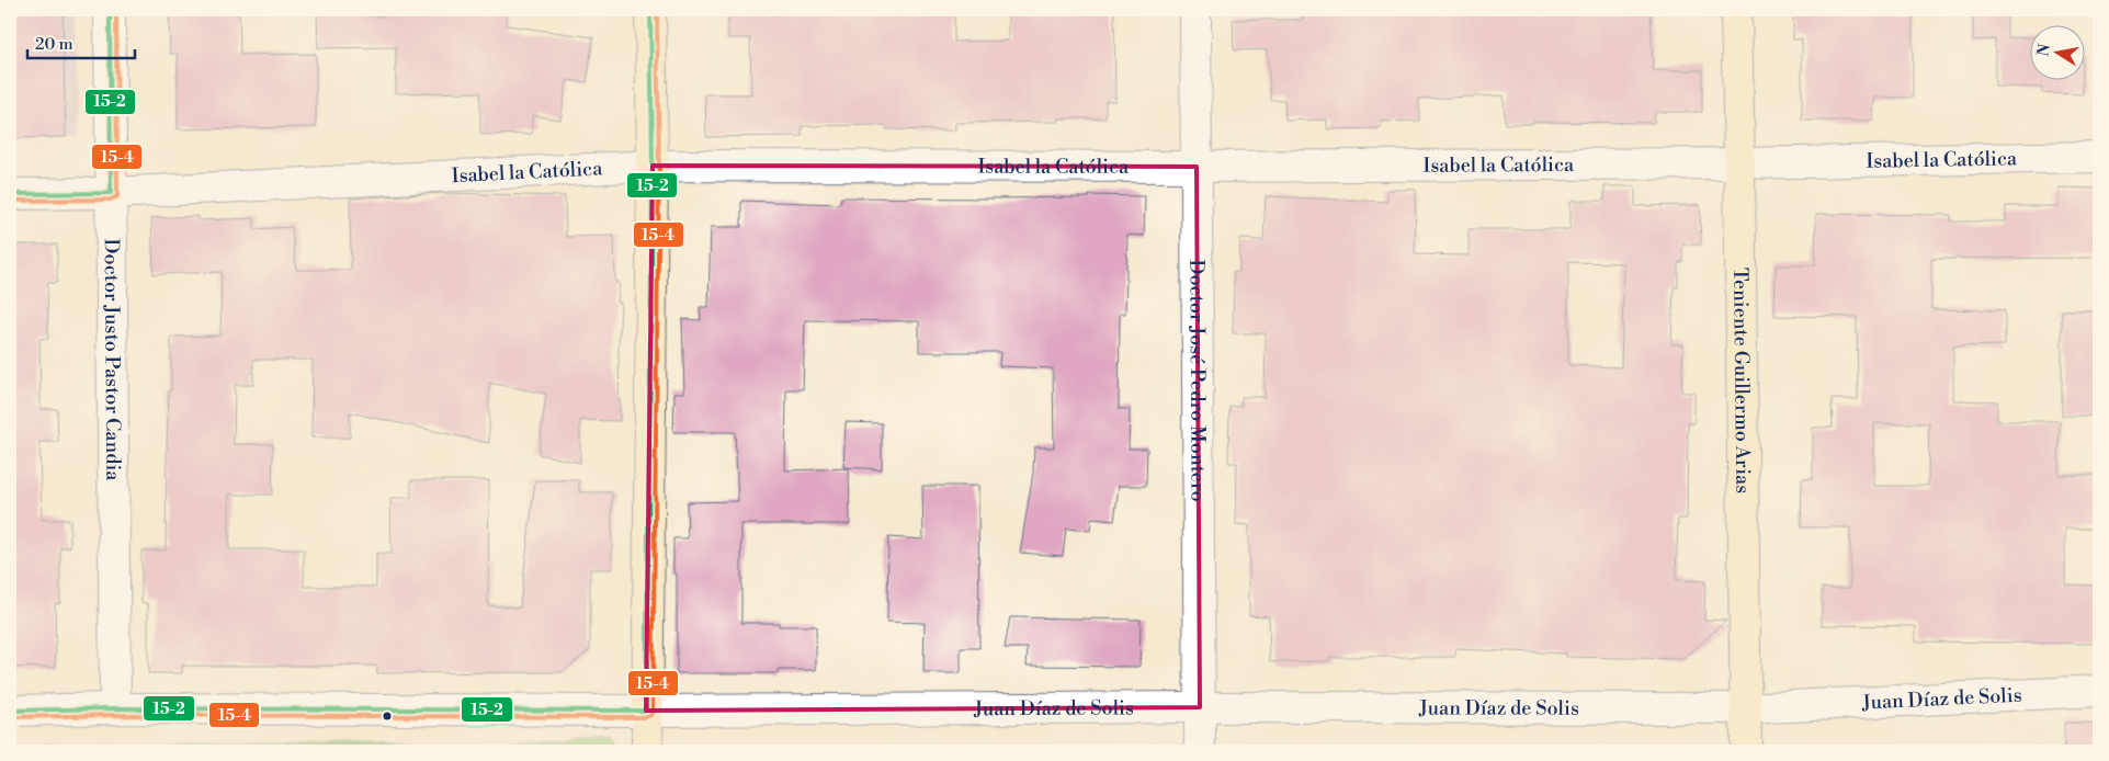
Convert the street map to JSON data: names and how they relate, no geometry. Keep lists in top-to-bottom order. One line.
{"streets":{"street":["Isabel la Católica","Doctor Justo Pastor Candia","Doctor José Pedro Montero","Teniente Guillermo Arias","Juan Díaz de Solis"]},"crossings":[["Isabel la Católica","Doctor Justo Pastor Candia"],["Isabel la Católica","Doctor José Pedro Montero"],["Isabel la Católica","Teniente Guillermo Arias"],["Doctor Justo Pastor Candia","Juan Díaz de Solis"],["Doctor José Pedro Montero","Juan Díaz de Solis"],["Teniente Guillermo Arias","Juan Díaz de Solis"]],"lines":["transit line 15-2","transit line 15-4"],"scale_bar":"20 m","north":"left"}
